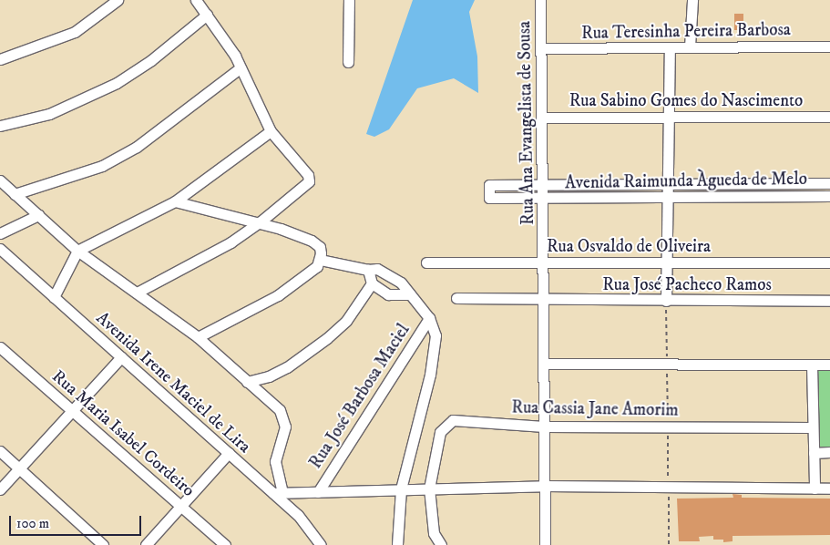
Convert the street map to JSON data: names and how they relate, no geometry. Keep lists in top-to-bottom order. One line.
{"streets":{"street":["Rua Teresinha Pereira Barbosa","Rua Sabino Gomes do Nascimento","Rua Ana Evangelista de Sousa","Avenida Raimunda Àgueda de Melo","Rua Osvaldo de Oliveira","Rua José Pacheco Ramos","Avenida Irene Maciel de Lira","Rua José Barbosa Maciel","Rua Cassia Jane Amorim","Rua Maria Isabel Cordeiro"]},"crossings":[["Rua Teresinha Pereira Barbosa","Rua Ana Evangelista de Sousa"],["Rua Sabino Gomes do Nascimento","Rua Ana Evangelista de Sousa"],["Rua Ana Evangelista de Sousa","Avenida Raimunda Àgueda de Melo"],["Rua Ana Evangelista de Sousa","Rua Osvaldo de Oliveira"],["Rua Ana Evangelista de Sousa","Rua José Pacheco Ramos"],["Rua Ana Evangelista de Sousa","Rua Cassia Jane Amorim"]],"scale_bar":"100 m"}
